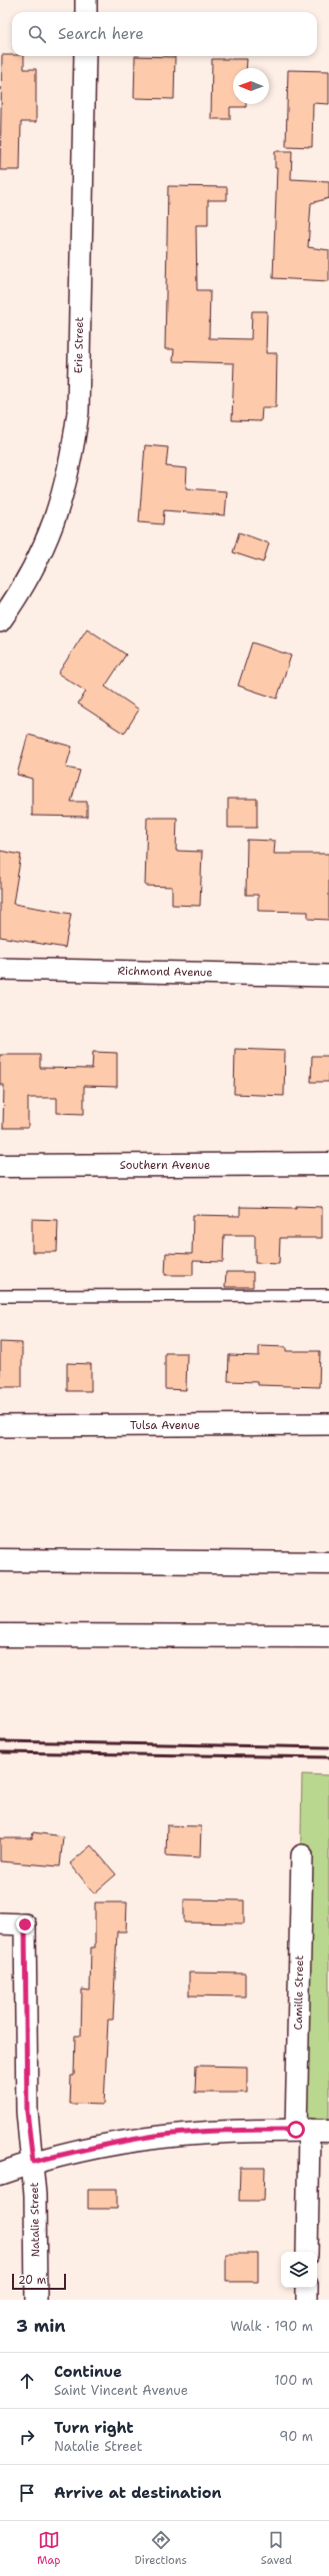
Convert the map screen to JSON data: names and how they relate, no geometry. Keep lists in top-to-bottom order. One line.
{"streets":{"main road":["Southern Avenue"],"street":["Erie Street","Richmond Avenue","Tulsa Avenue","Camille Street","Natalie Street"]},"scale_bar":"20 m","north":"left","page":{"search":"Search here","scale":"20 m","heading":["3 min","Walk · 190 m"],"list":[["Continue","Saint Vincent Avenue","100 m"],["Turn right","Natalie Street","90 m"],"Arrive at destination"],"nav":["Map","Directions","Saved"]}}
